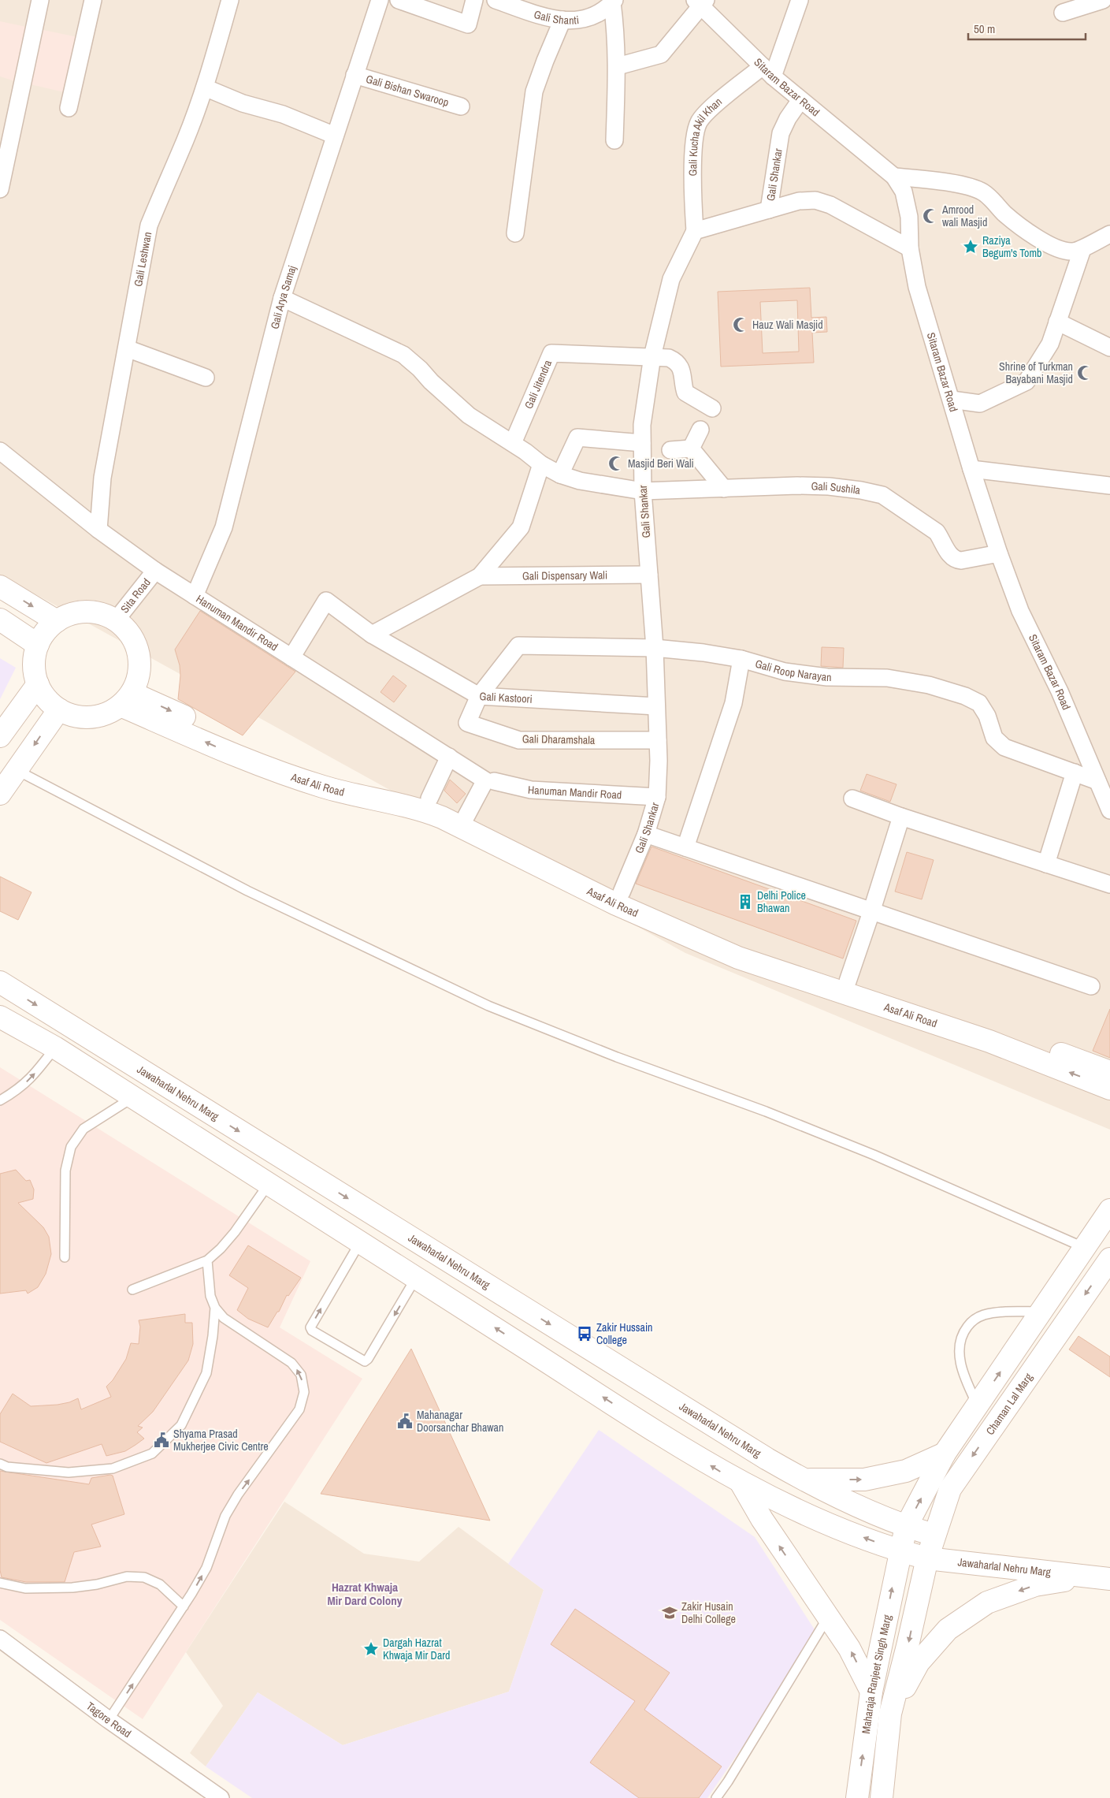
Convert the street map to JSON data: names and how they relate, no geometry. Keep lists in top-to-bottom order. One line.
{"streets":{"main road":["Asaf Ali Road","Jawaharlal Nehru Marg","Chaman Lal Marg","Maharaja Ranjeet Singh Marg"],"street":["Gali Shanti","Sitaram Bazar Road","Gali Bishan Swaroop","Gali Kucha Akil Khan","Gali Shankar","Gali Leshwan","Gali Arya Samaj","Gali Jitendra","Gali Sushila","Gali Dispensary Wali","Sita Road","Hanuman Mandir Road","Gali Roop Narayan","Gali Kastoori","Gali Dharamshala","Tagore Road"]},"crossings":[["Sitaram Bazar Road","Gali Kucha Akil Khan"],["Sitaram Bazar Road","Gali Shankar"],["Sitaram Bazar Road","Gali Sushila"],["Sitaram Bazar Road","Gali Roop Narayan"],["Gali Bishan Swaroop","Gali Arya Samaj"],["Gali Kucha Akil Khan","Gali Shankar"],["Gali Shankar","Gali Jitendra"],["Gali Shankar","Gali Sushila"],["Gali Shankar","Gali Dispensary Wali"],["Gali Shankar","Hanuman Mandir Road"],["Gali Shankar","Gali Roop Narayan"],["Gali Shankar","Gali Kastoori"],["Gali Shankar","Gali Dharamshala"],["Gali Shankar","Asaf Ali Road"],["Gali Leshwan","Hanuman Mandir Road"],["Gali Arya Samaj","Gali Sushila"],["Gali Arya Samaj","Hanuman Mandir Road"],["Gali Jitendra","Gali Sushila"],["Sita Road","Hanuman Mandir Road"],["Sita Road","Asaf Ali Road"],["Hanuman Mandir Road","Gali Kastoori"],["Gali Roop Narayan","Gali Kastoori"],["Gali Roop Narayan","Gali Dharamshala"],["Gali Kastoori","Gali Dharamshala"],["Jawaharlal Nehru Marg","Chaman Lal Marg"],["Jawaharlal Nehru Marg","Maharaja Ranjeet Singh Marg"],["Chaman Lal Marg","Maharaja Ranjeet Singh Marg"]],"districts":["Hazrat Khwaja Mir Dard Colony"],"places":{"mosque":["Amrood wali Masjid","Hauz Wali Masjid","Shrine of Turkman Bayabani Masjid","Masjid Beri Wali"],"place":["Raziya Begum's Tomb","Dargah Hazrat Khwaja Mir Dard"],"building":["Delhi Police Bhawan"],"bus stop":["Zakir Hussain College"],"public building":["Mahanagar Doorsanchar Bhawan","Shyama Prasad Mukherjee Civic Centre"],"school or university":["Zakir Husain Delhi College"]},"scale_bar":"50 m"}
